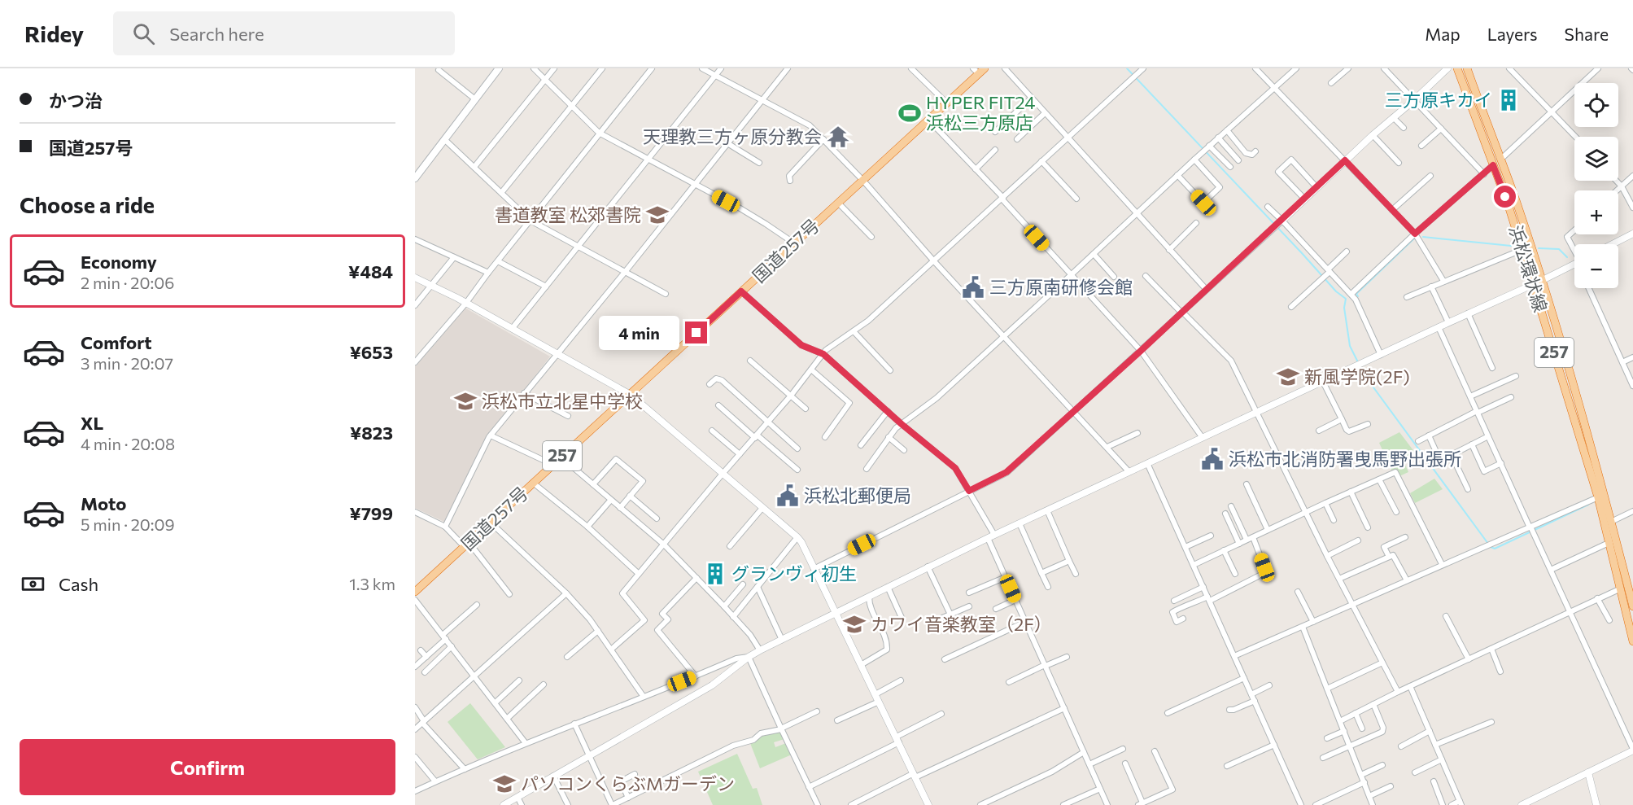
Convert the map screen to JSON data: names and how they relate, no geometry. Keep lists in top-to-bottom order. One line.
{"streets":{"highway":["国道257号","浜松環状線","257"]},"places":{"building":["三方原キカイ","グランヴィ初生"],"sports":["HYPER FIT24 浜松三方原店"],"temple":["天理教三方ヶ原分教会"],"school or university":["書道教室 松郊書院","新風学院(2F)","浜松市立北星中学校","カワイ音楽教室（2F）","パソコンくらぶMガーデン"],"public building":["三方原南研修会館","浜松市北消防署曳馬野出張所","浜松北郵便局"]},"page":{"header":"Ridey","search":"Search here","nav":["Map","Layers","Share"],"banner":["かつ治","国道257号"],"map_buttons":["+","−"],"heading":"Choose a ride","list":[{"name":"Economy","note":"2 min · 20:06","value":"¥484"},{"name":"Comfort","note":"3 min · 20:07","value":"¥653"},{"name":"XL","note":"4 min · 20:08","value":"¥823"},{"name":"Moto","note":"5 min · 20:09","value":"¥799"}],"bubble":"4 min","pay":["Cash","1.3 km"],"buttons":"Confirm"}}
